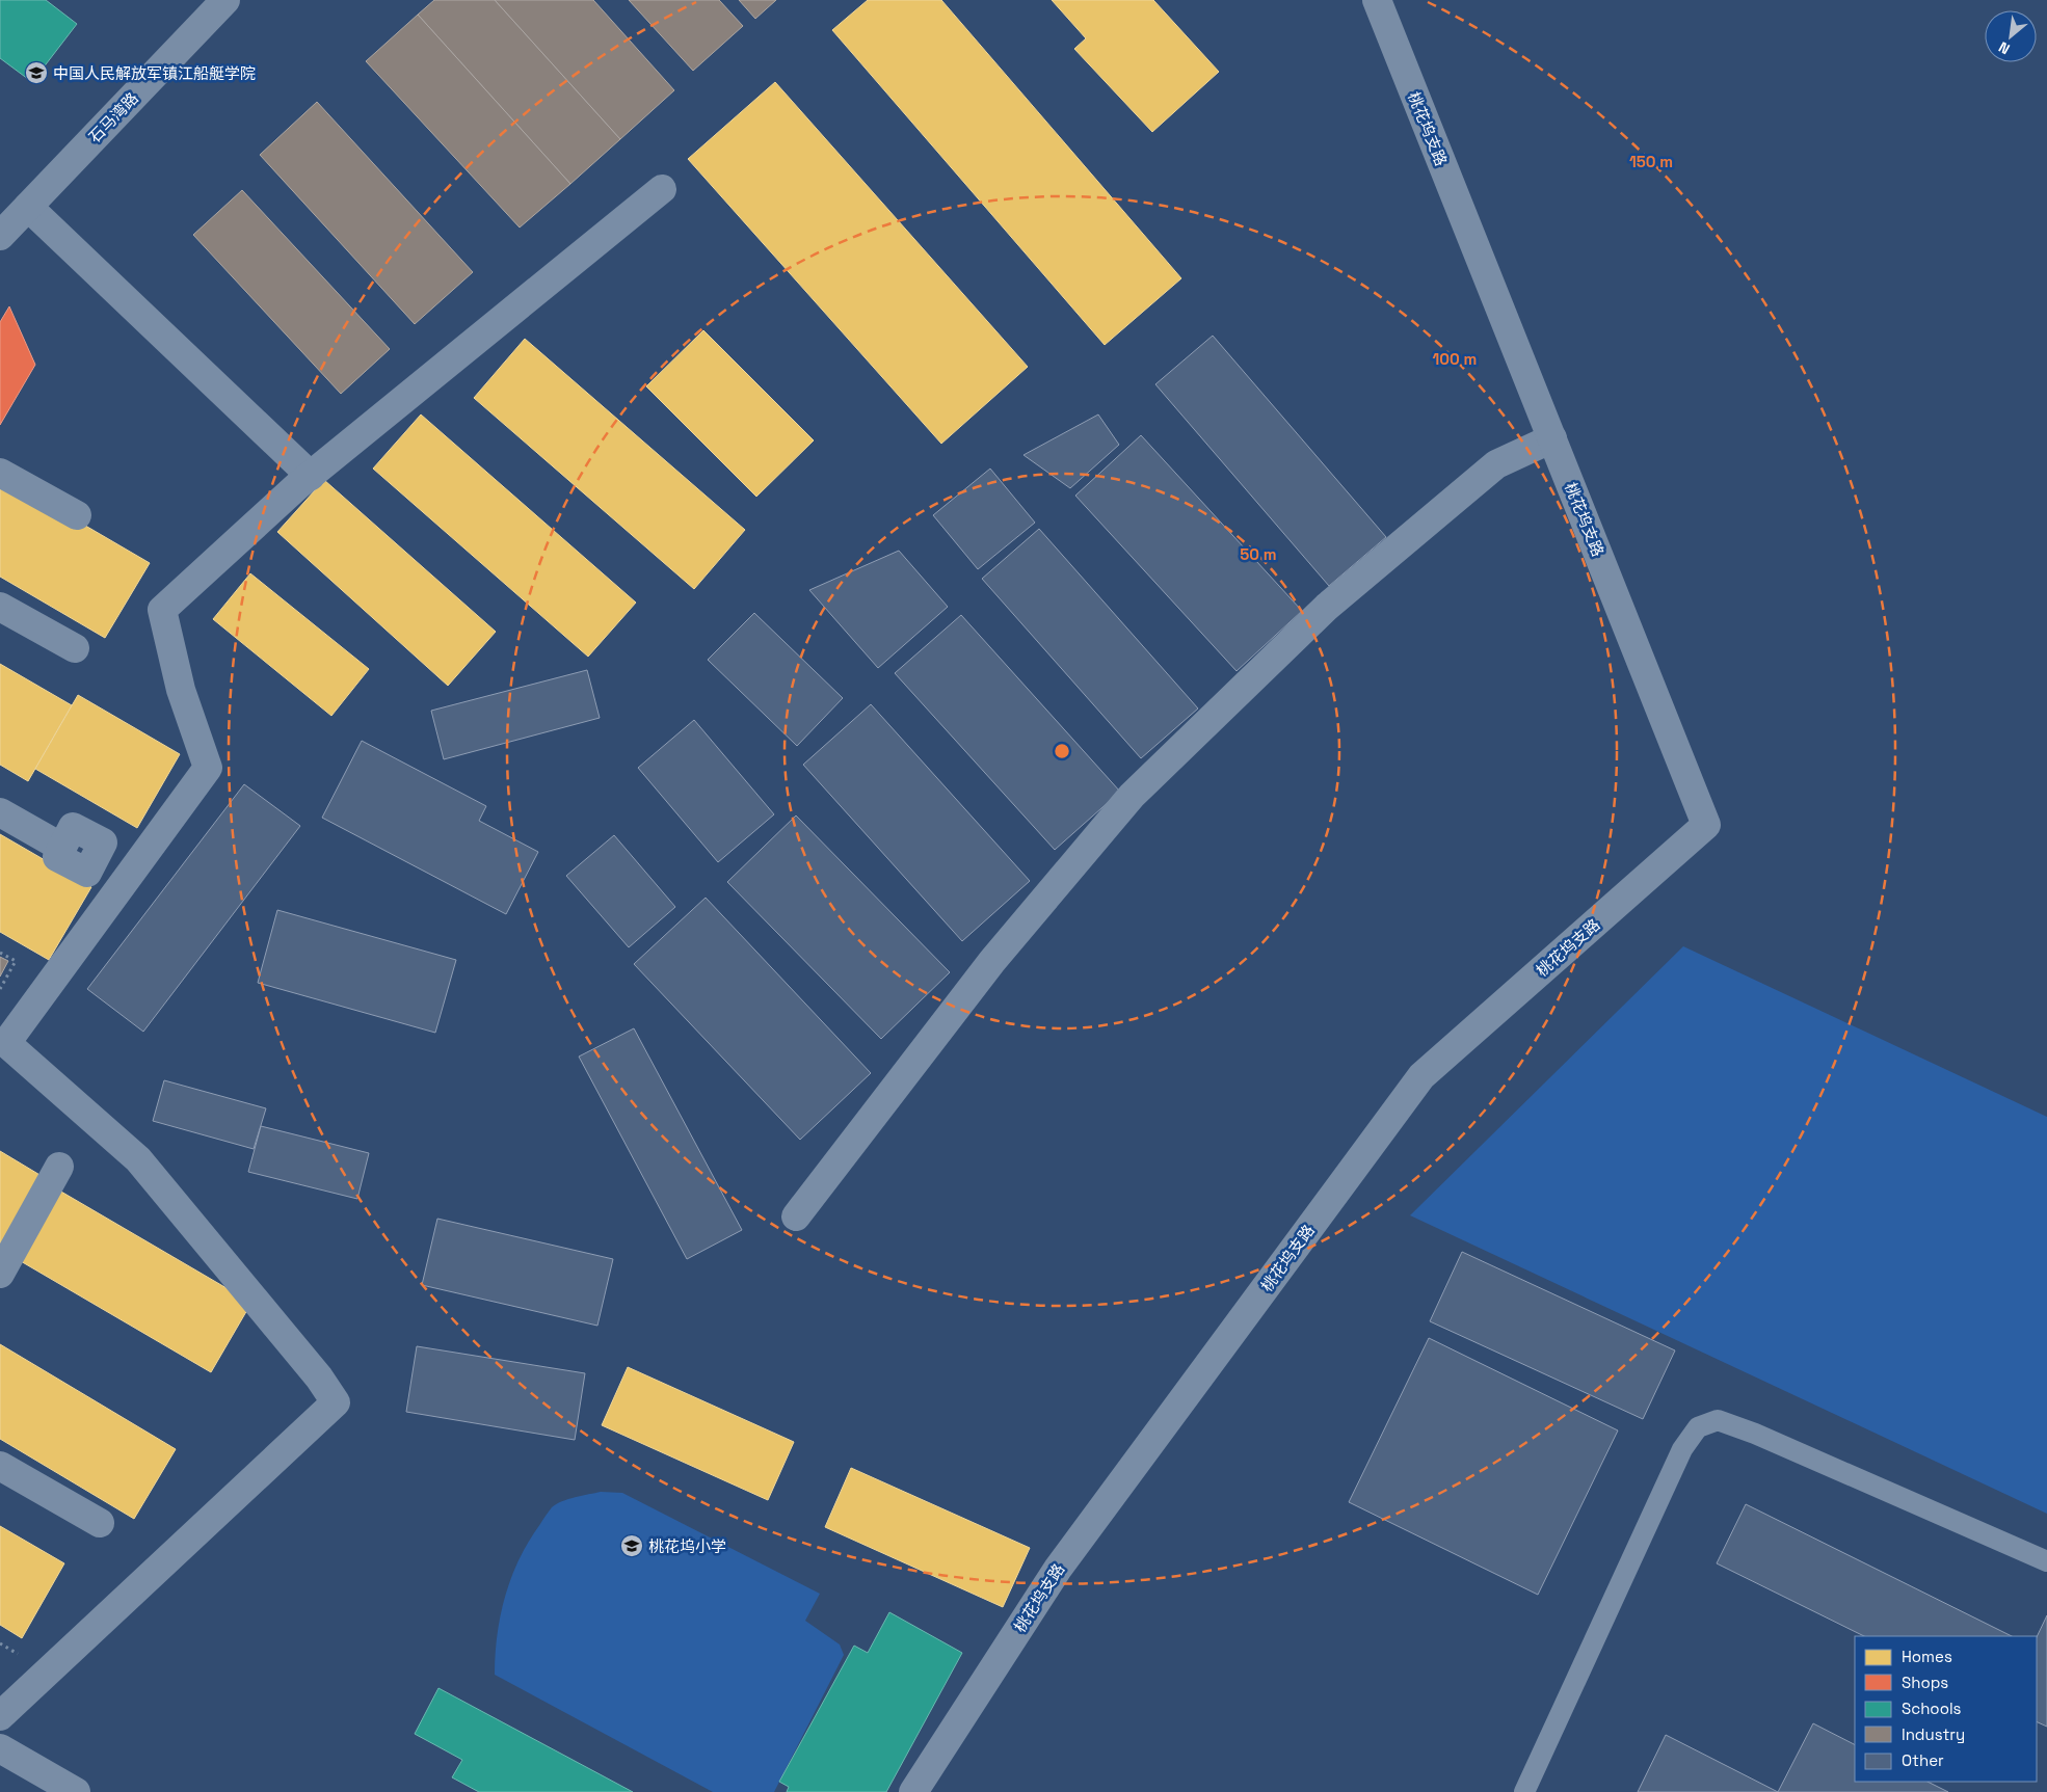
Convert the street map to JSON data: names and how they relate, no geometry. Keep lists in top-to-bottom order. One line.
{"streets":{"street":["石马湾路","桃花坞支路"]},"places":{"school or university":["中国人民解放军镇江船艇学院","桃花坞小学"]},"legend":["Homes","Shops","Schools","Industry","Other"],"north":"bottom left","rings":["150 m","100 m","50 m"]}
